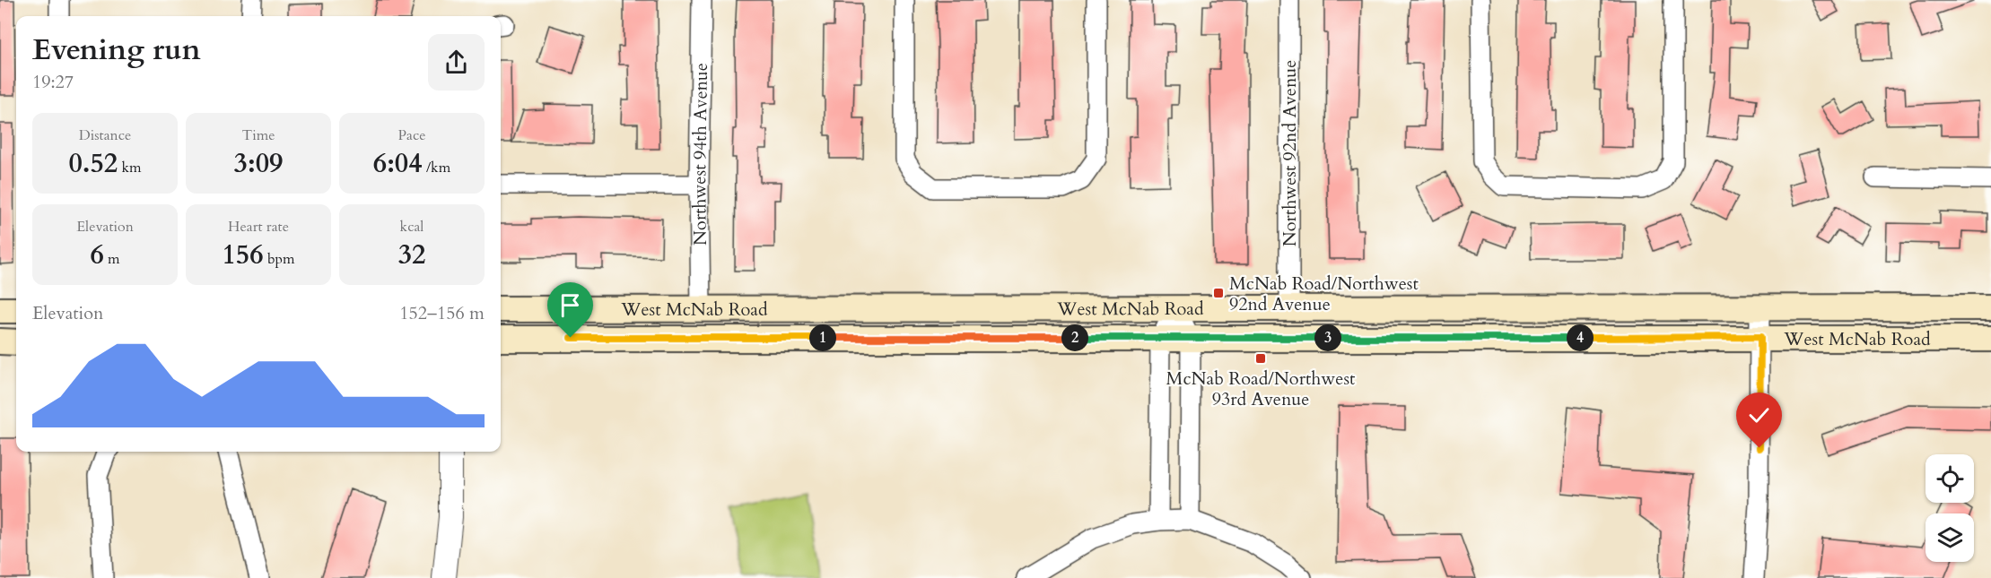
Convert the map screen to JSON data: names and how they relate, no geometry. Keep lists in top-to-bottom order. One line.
{"streets":{"main road":["West McNab Road"],"street":["Northwest 92nd Avenue","Northwest 94th Avenue"]},"crossings":[["Northwest 92nd Avenue","West McNab Road"],["Northwest 94th Avenue","West McNab Road"]],"places":{"transit":["McNab Road/Northwest 92nd Avenue","McNab Road/Northwest 93rd Avenue"]},"page":{"heading":["Evening run","19:27"],"stats":[["Distance","0.52 km"],["Time","3:09"],["Pace","6:04 /km"],["Elevation","6 m"],["Heart rate","156 bpm"],["kcal","32"]],"chart":["Elevation","152–156 m"],"pins":["1","2","3","4"]}}
